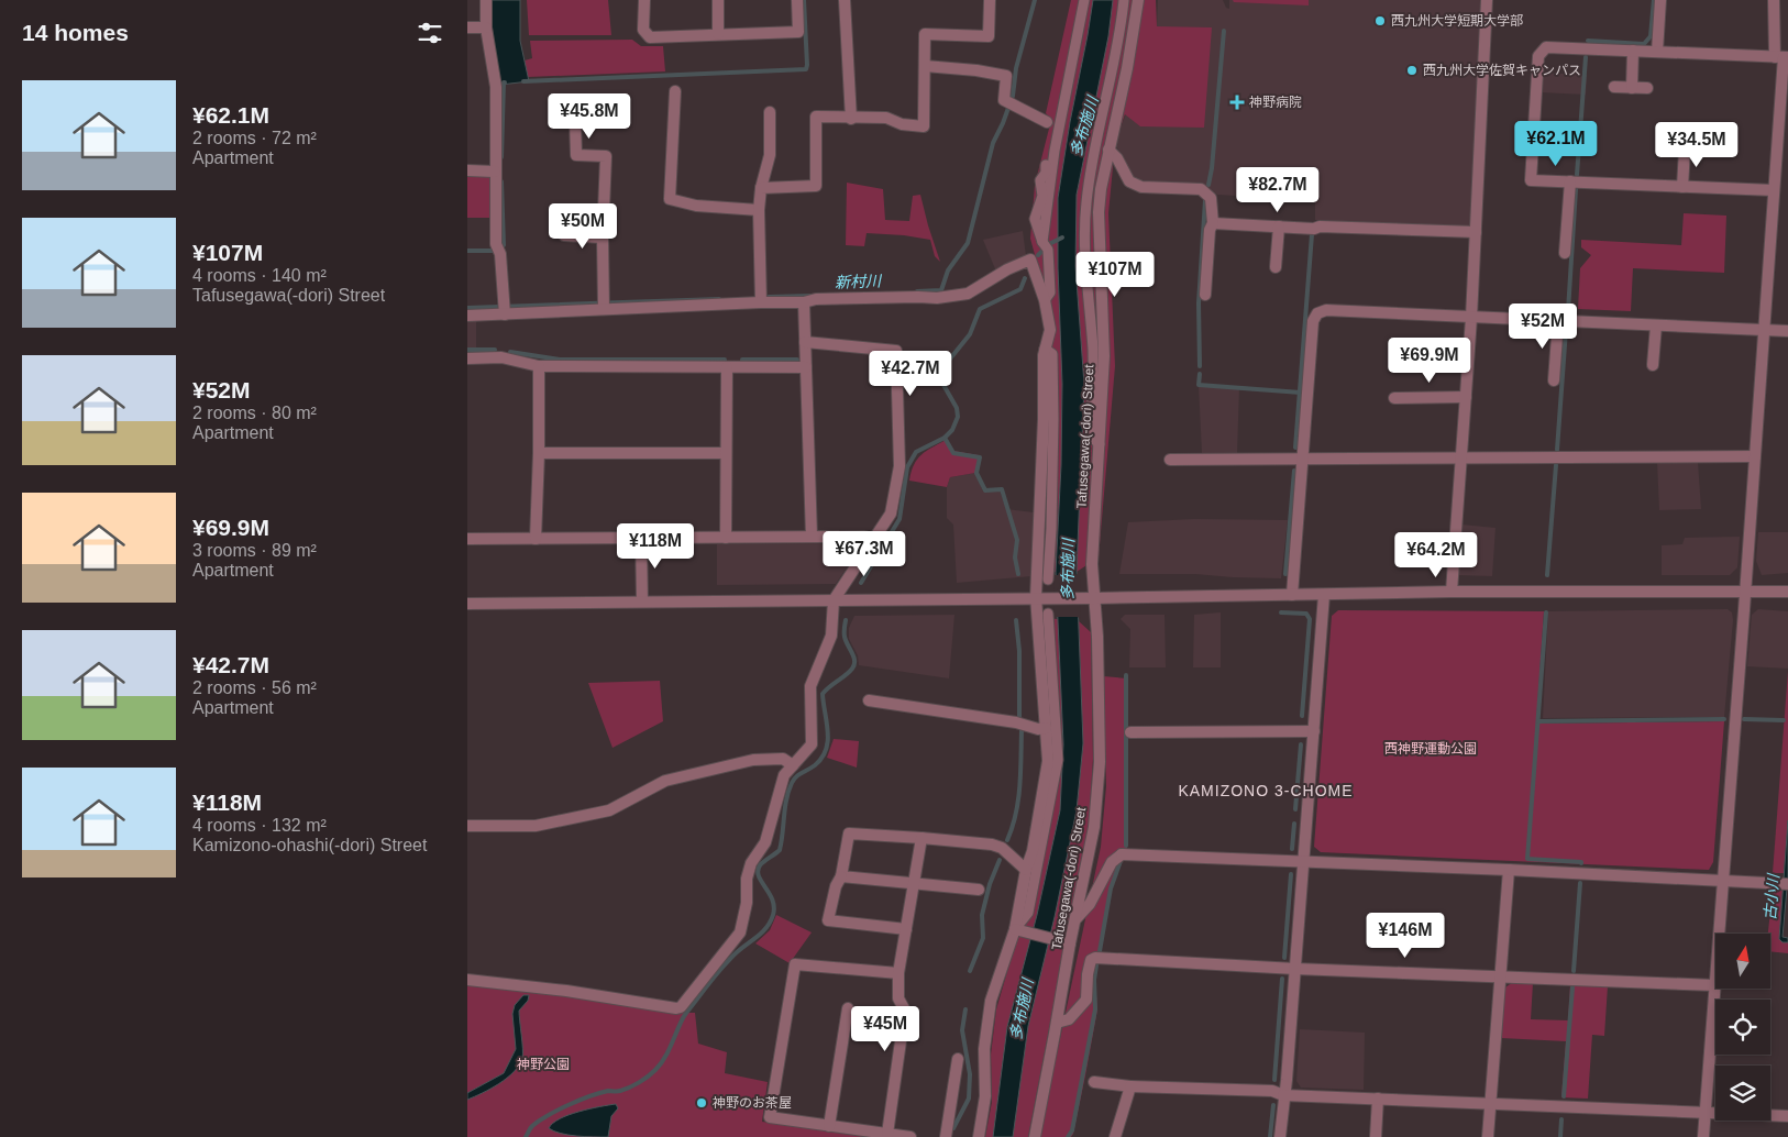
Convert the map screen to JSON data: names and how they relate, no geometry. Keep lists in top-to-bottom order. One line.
{"streets":{"street":["Tafusegawa(-dori) Street"]},"districts":["KAMIZONO 3-CHOME"],"water":["多布施川","新村川","古小川"],"parks":["西神野運動公園","神野公園"],"places":{"other":["西九州大学短期大学部","西九州大学佐賀キャンパス","神野のお茶屋"],"health":["神野病院"]},"north":"top","page":{"heading":"14 homes","list":[{"name":"¥62.1M","note":"2 rooms · 72 m² · Apartment"},{"name":"¥107M","note":"4 rooms · 140 m² · Tafusegawa(-dori) Street"},{"name":"¥52M","note":"2 rooms · 80 m² · Apartment"},{"name":"¥69.9M","note":"3 rooms · 89 m² · Apartment"},{"name":"¥42.7M","note":"2 rooms · 56 m² · Apartment"},{"name":"¥118M","note":"4 rooms · 132 m² · Kamizono-ohashi(-dori) Street"}],"price":["¥45.8M","¥62.1M","¥34.5M","¥82.7M","¥50M","¥107M","¥52M","¥69.9M","¥42.7M","¥118M","¥67.3M","¥64.2M","¥146M","¥45M"]}}
